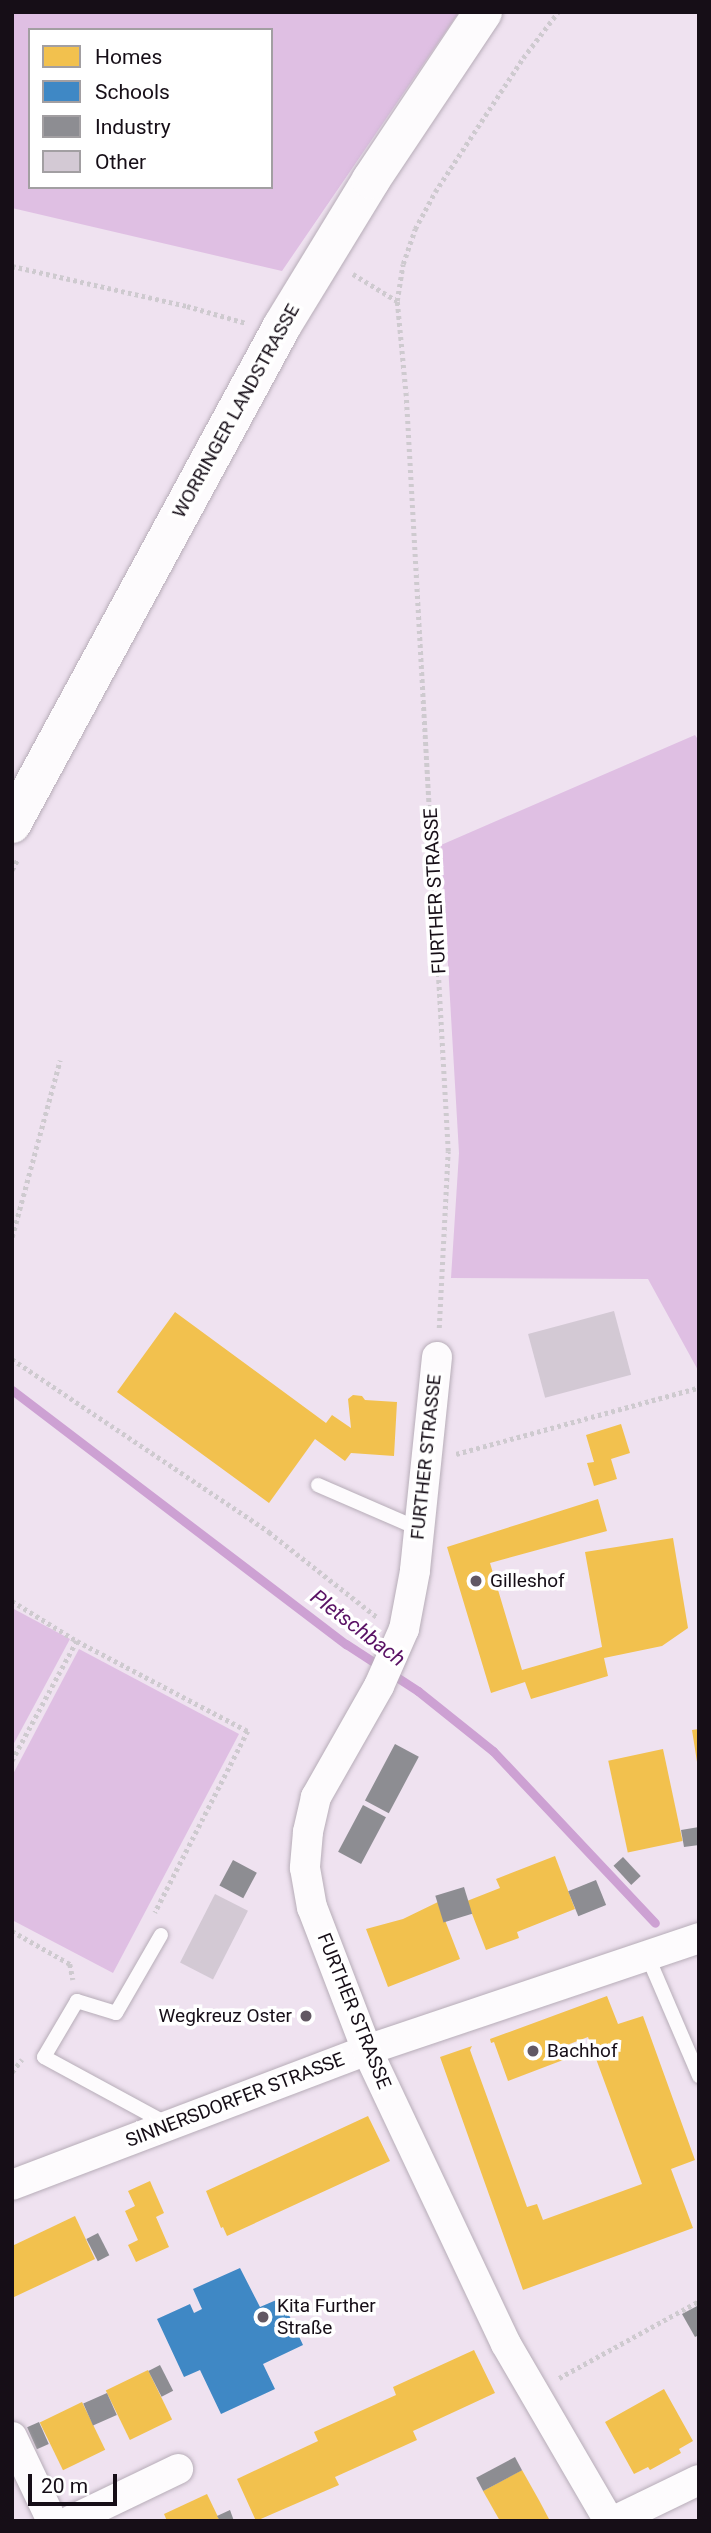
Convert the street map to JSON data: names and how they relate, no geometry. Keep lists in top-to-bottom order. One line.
{"streets":{"main road":["WORRINGER LANDSTRASSE"],"street":["FURTHER STRASSE","SINNERSDORFER STRASSE"]},"crossings":[["FURTHER STRASSE","SINNERSDORFER STRASSE"]],"water":["Pletschbach"],"places":["Gilleshof","Wegkreuz Oster","Bachhof","Kita Further Straße"],"legend":["Homes","Schools","Industry","Other"],"scale_bar":"20 m"}
